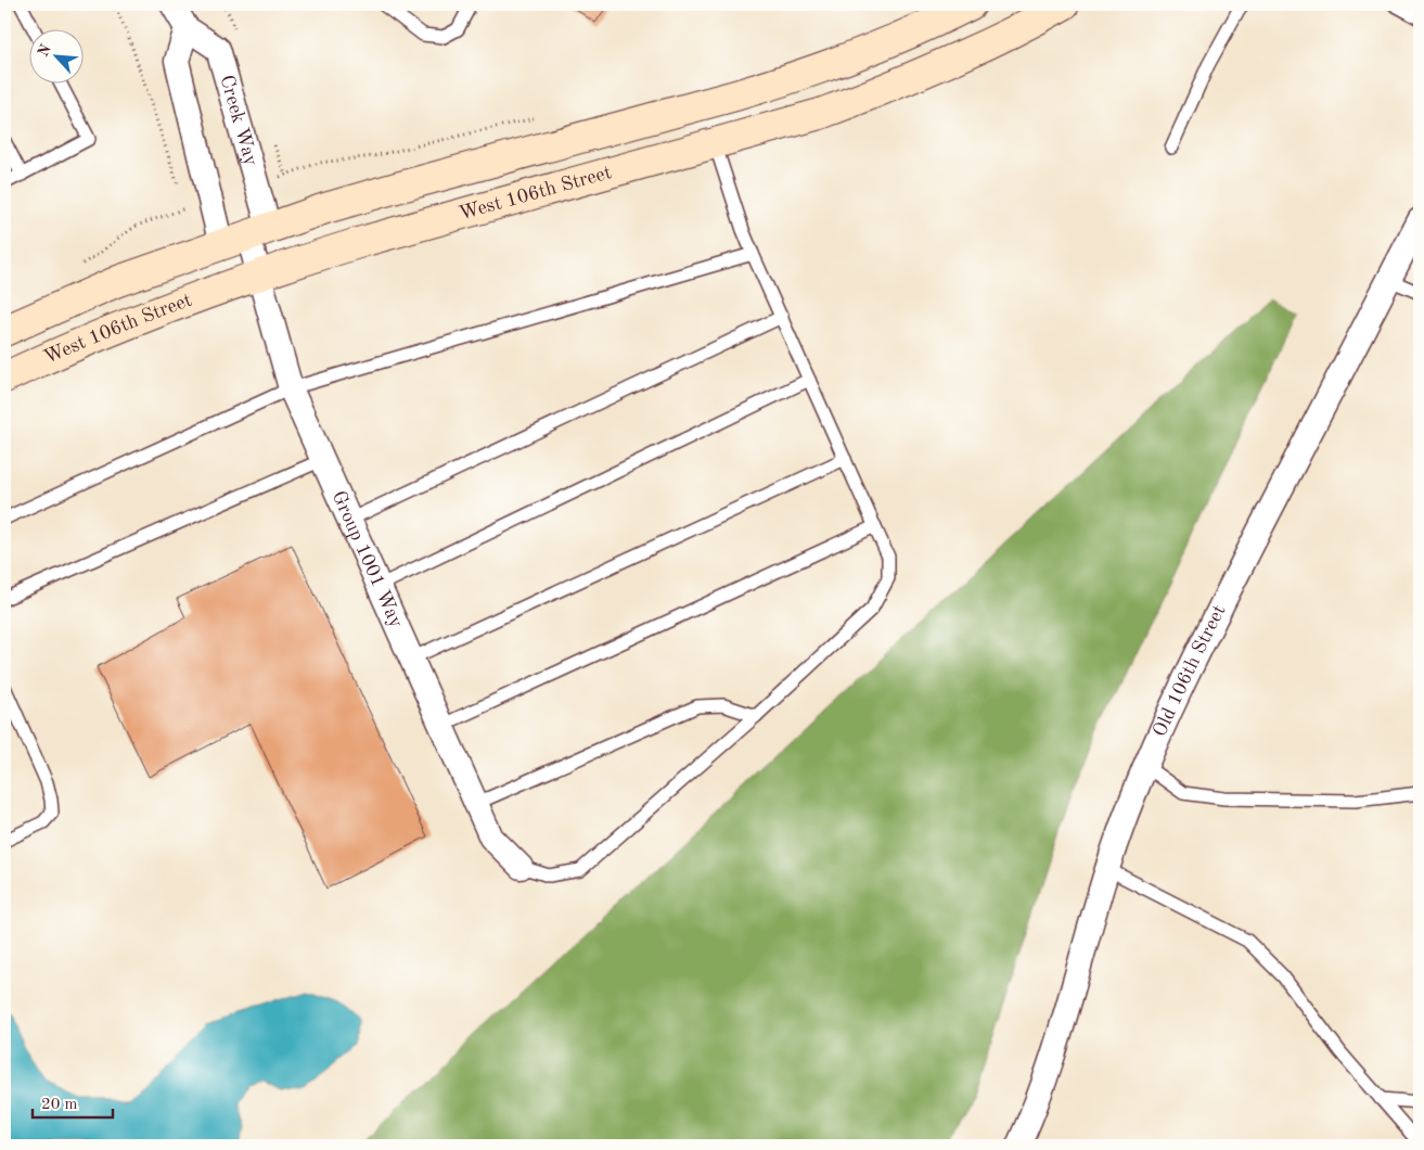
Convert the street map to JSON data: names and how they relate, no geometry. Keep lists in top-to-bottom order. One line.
{"streets":{"street":["Creek Way","West 106th Street","Group 1001 Way","Old 106th Street"]},"crossings":[["Creek Way","Group 1001 Way"],["West 106th Street","Group 1001 Way"]],"scale_bar":"20 m","north":"top left"}
